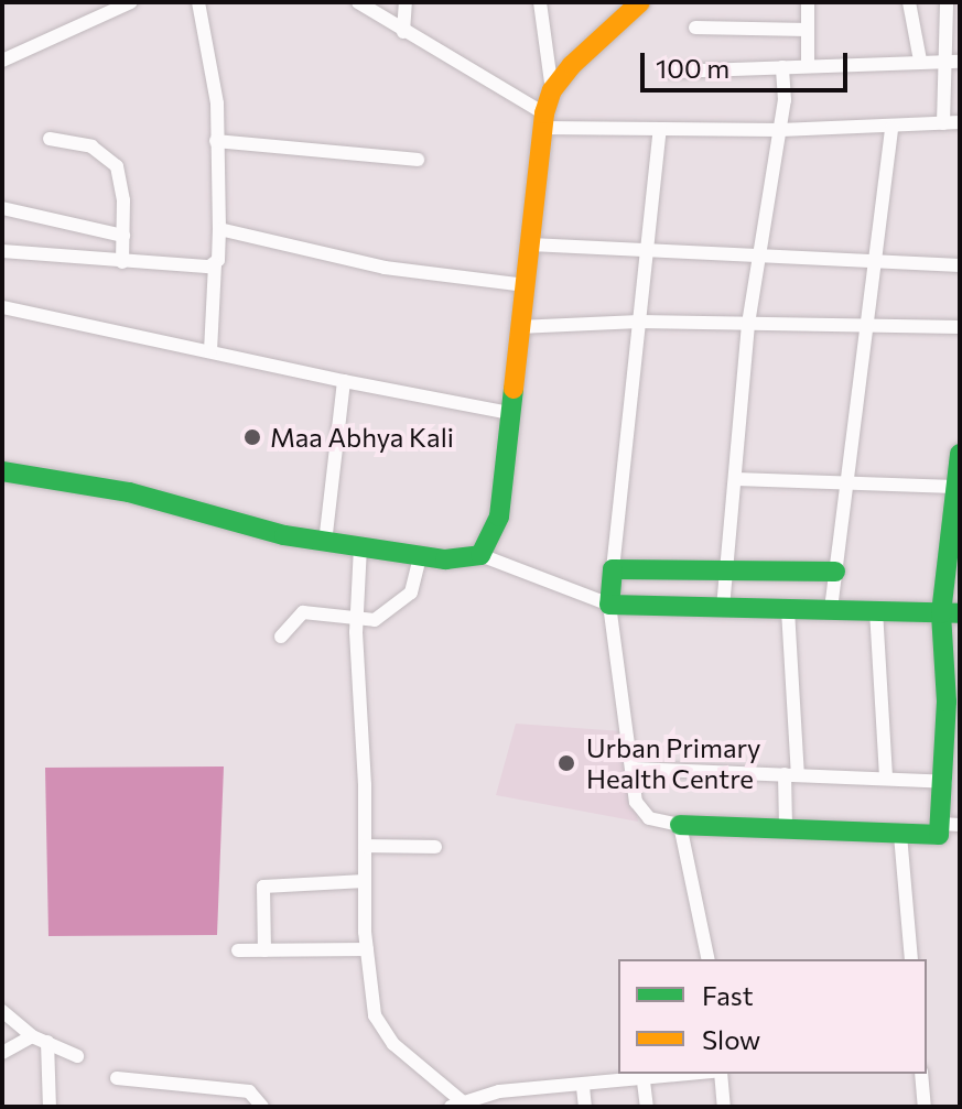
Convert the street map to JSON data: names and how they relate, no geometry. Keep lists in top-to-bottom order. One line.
{"places":["Maa Abhya Kali","Urban Primary Health Centre"],"legend":["Fast","Slow"],"scale_bar":"100 m"}
